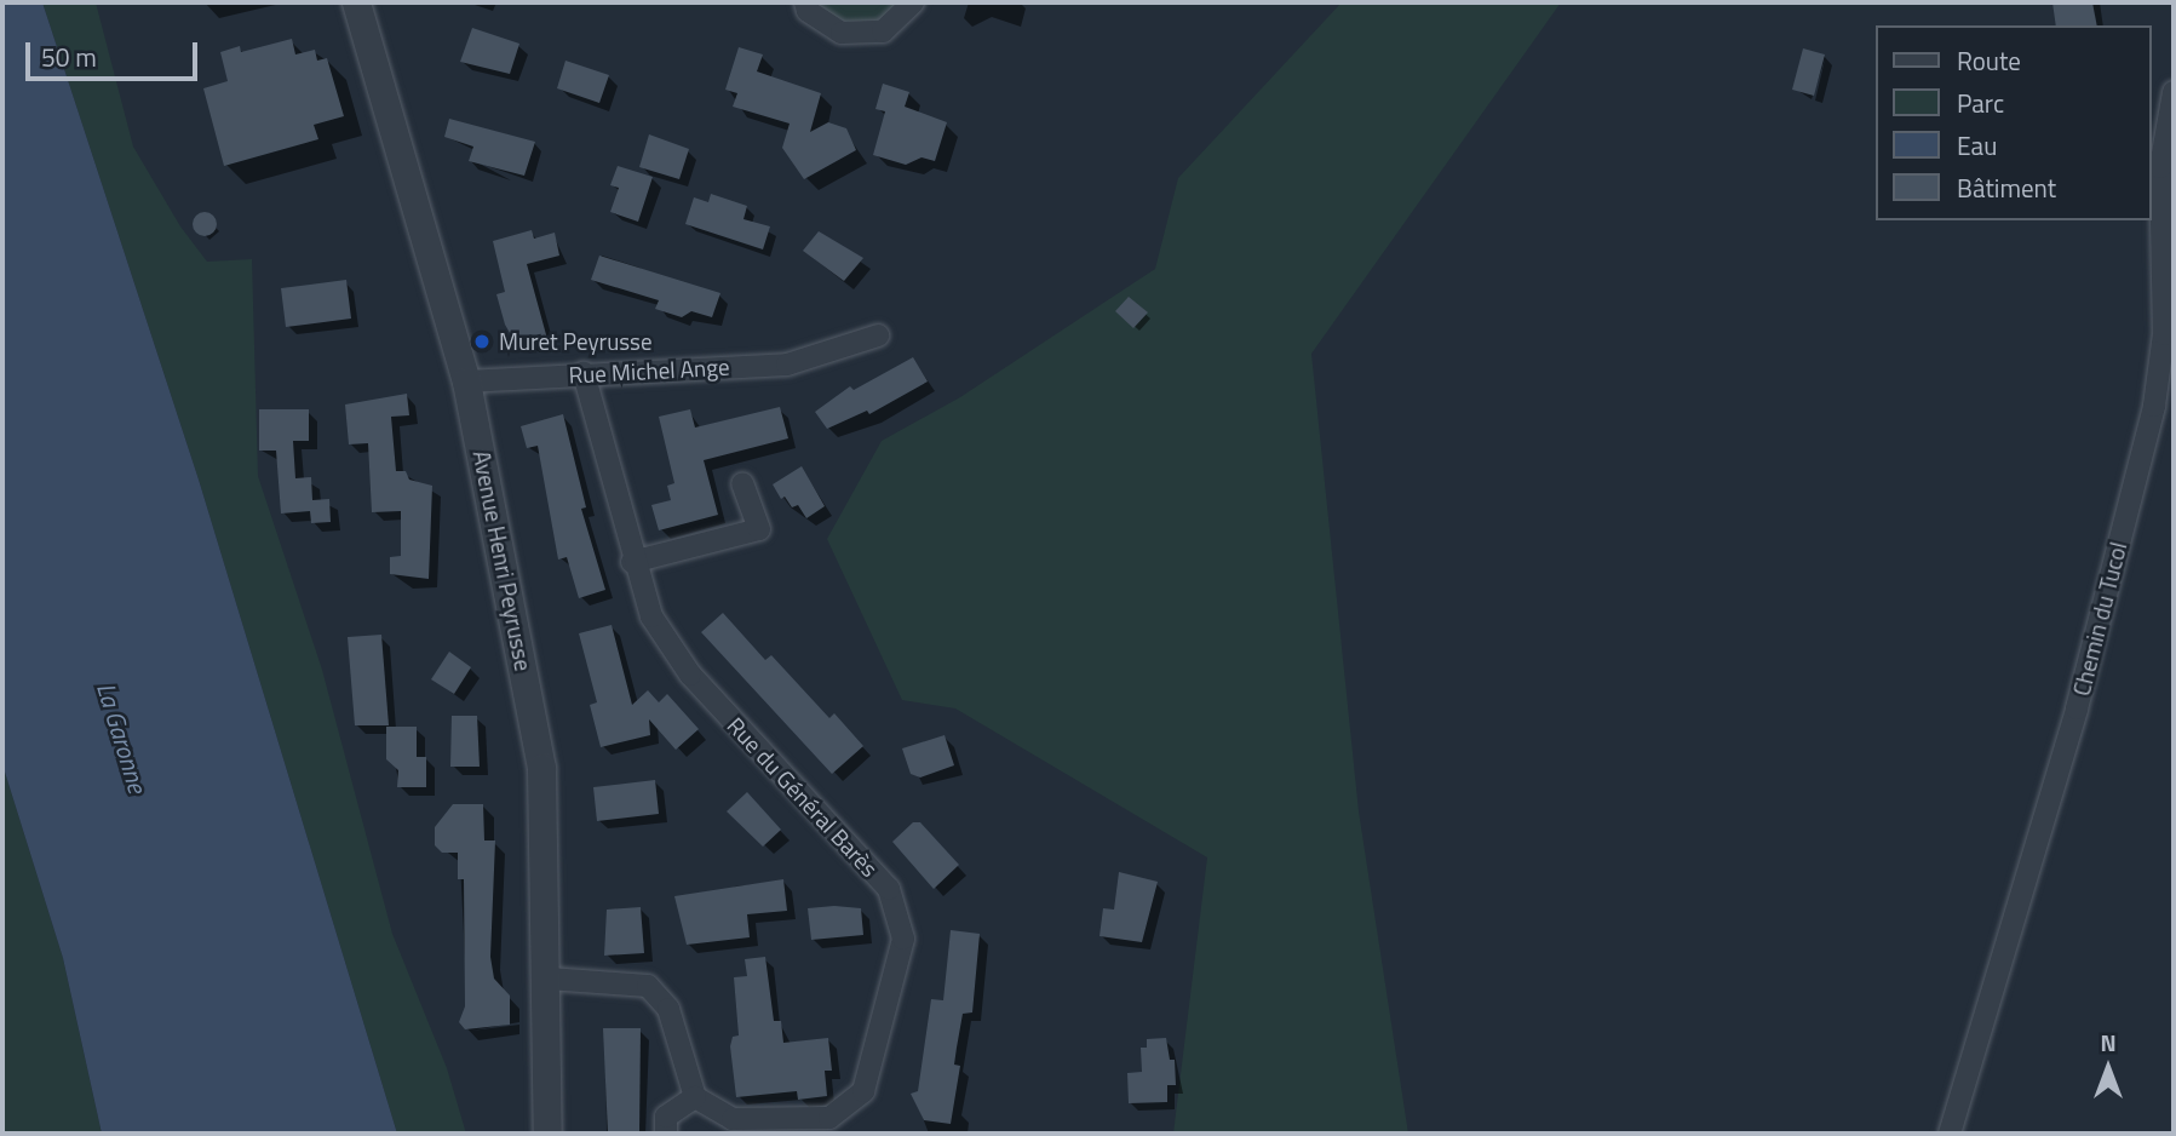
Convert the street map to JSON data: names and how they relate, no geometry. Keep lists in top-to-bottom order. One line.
{"streets":{"street":["Rue Michel Ange","Avenue Henri Peyrusse","Chemin du Tucol","Rue du Général Barès"]},"crossings":[["Rue Michel Ange","Avenue Henri Peyrusse"],["Rue Michel Ange","Rue du Général Barès"]],"water":["La Garonne"],"places":["Muret Peyrusse"],"legend":["Route","Parc","Eau","Bâtiment"],"scale_bar":"50 m","north":"top"}
